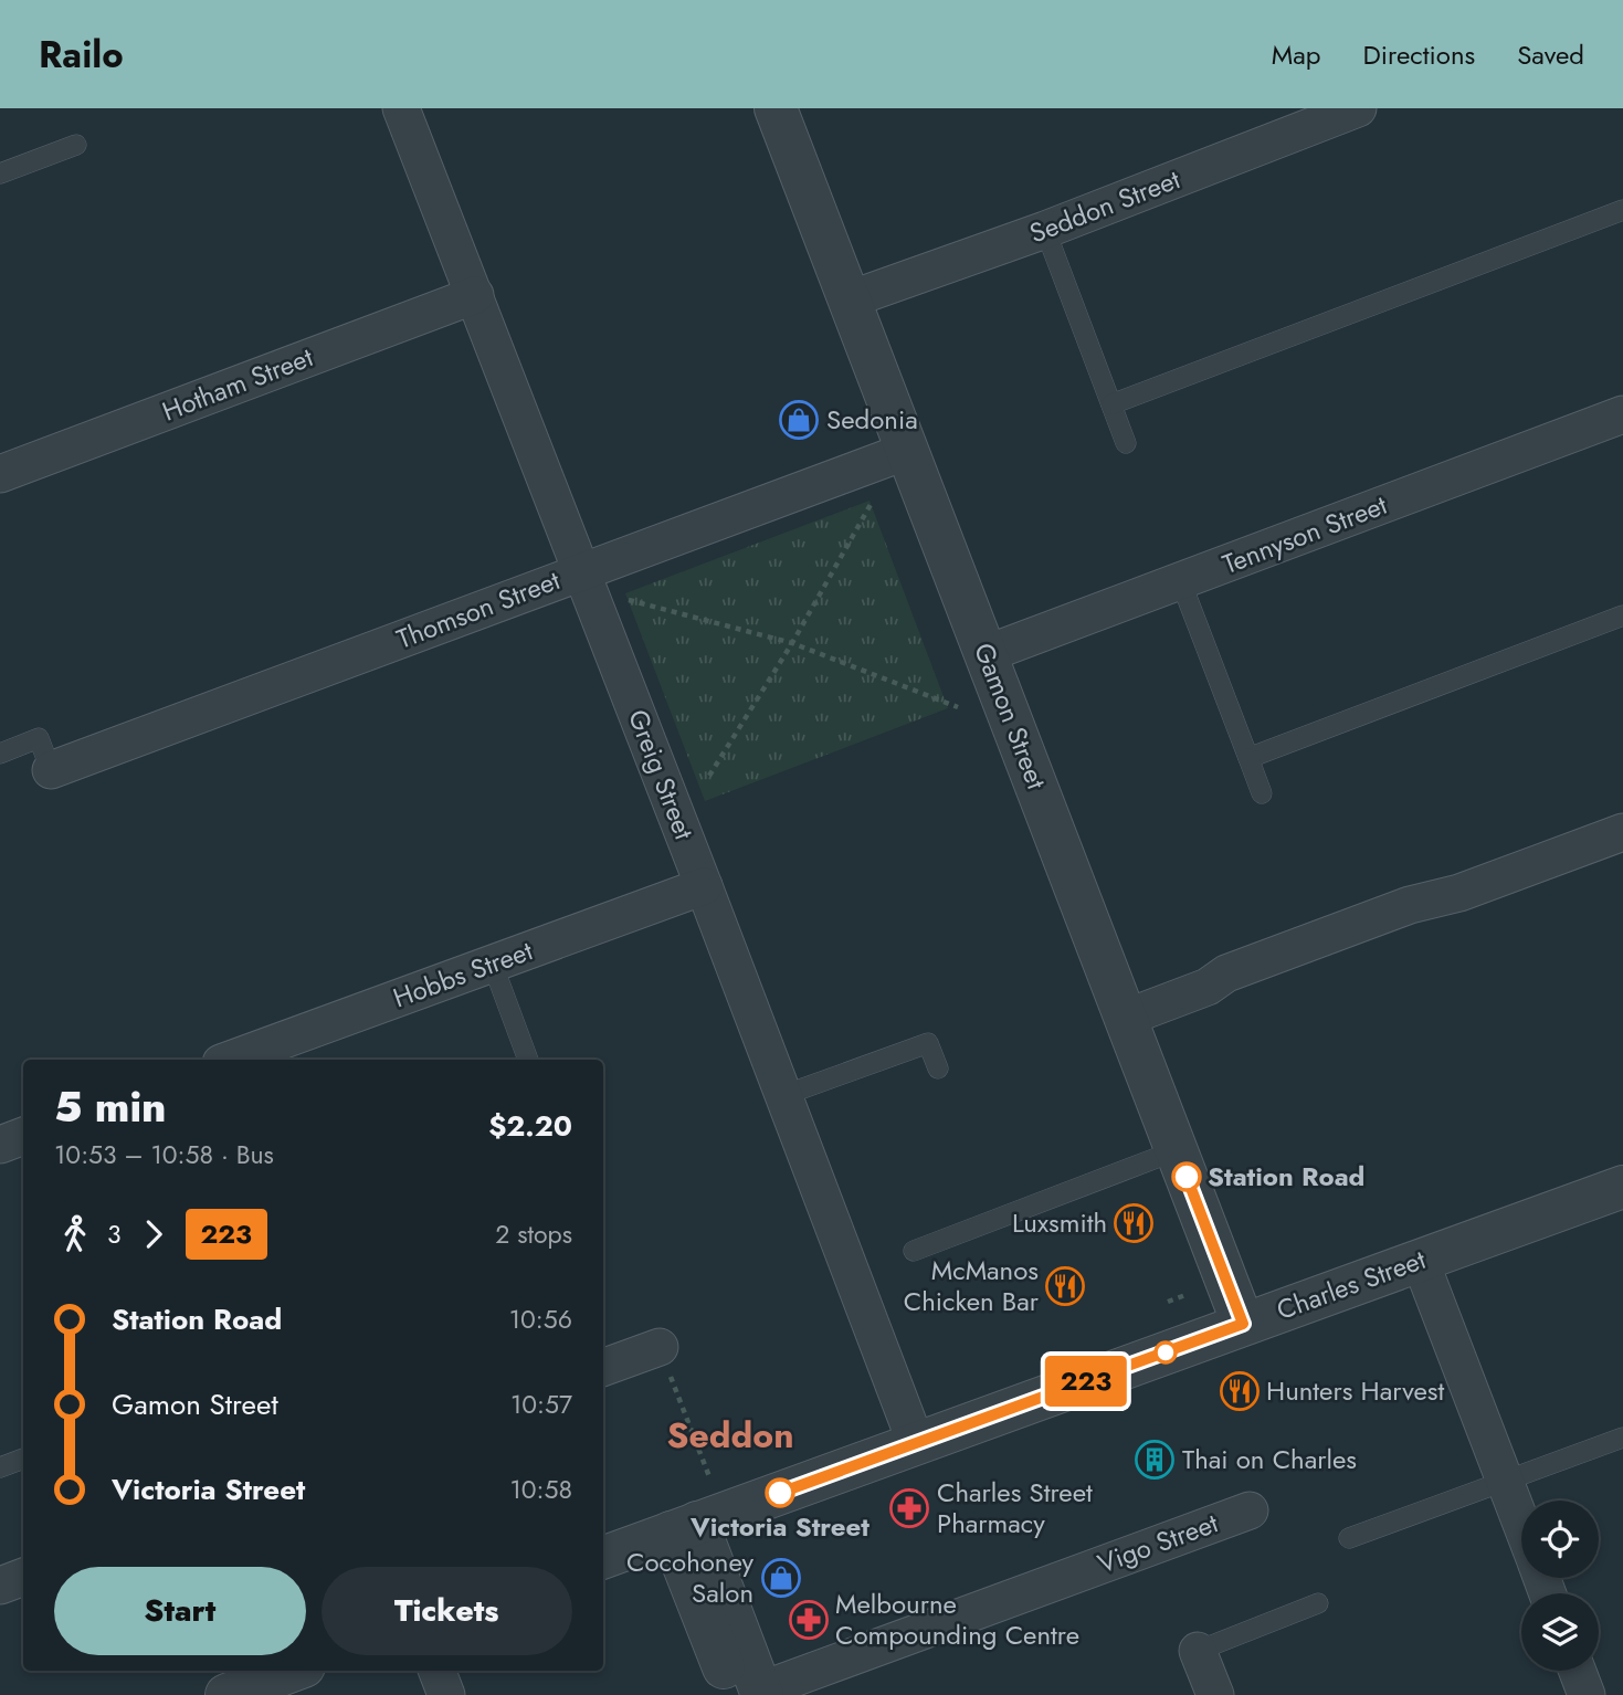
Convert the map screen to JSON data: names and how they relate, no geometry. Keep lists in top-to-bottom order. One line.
{"streets":{"street":["Seddon Street","Hotham Street","Tennyson Street","Thomson Street","Gamon Street","Greig Street","Hobbs Street","Charles Street","Vigo Street"]},"crossings":[["Seddon Street","Gamon Street"],["Hotham Street","Greig Street"],["Tennyson Street","Gamon Street"],["Thomson Street","Gamon Street"],["Thomson Street","Greig Street"],["Gamon Street","Charles Street"],["Greig Street","Hobbs Street"],["Greig Street","Charles Street"]],"districts":["Seddon"],"places":{"shop":["Sedonia","Cocohoney Salon"],"other":["Station Road","Victoria Street"],"restaurant":["Luxsmith","McManos Chicken Bar","Hunters Harvest"],"building":["Thai on Charles"],"pharmacy":["Charles Street Pharmacy","Melbourne Compounding Centre"]},"lines":["bus line 223"],"page":{"header":"Railo","nav":["Map","Directions","Saved"],"on_map":"223","heading":["5 min","10:53 – 10:58 · Bus","$2.20"],"legs":["3","223","2 stops"],"list":[{"name":"Station Road","value":"10:56"},{"name":"Gamon Street","value":"10:57"},{"name":"Victoria Street","value":"10:58"}],"buttons":["Start","Tickets"]}}
